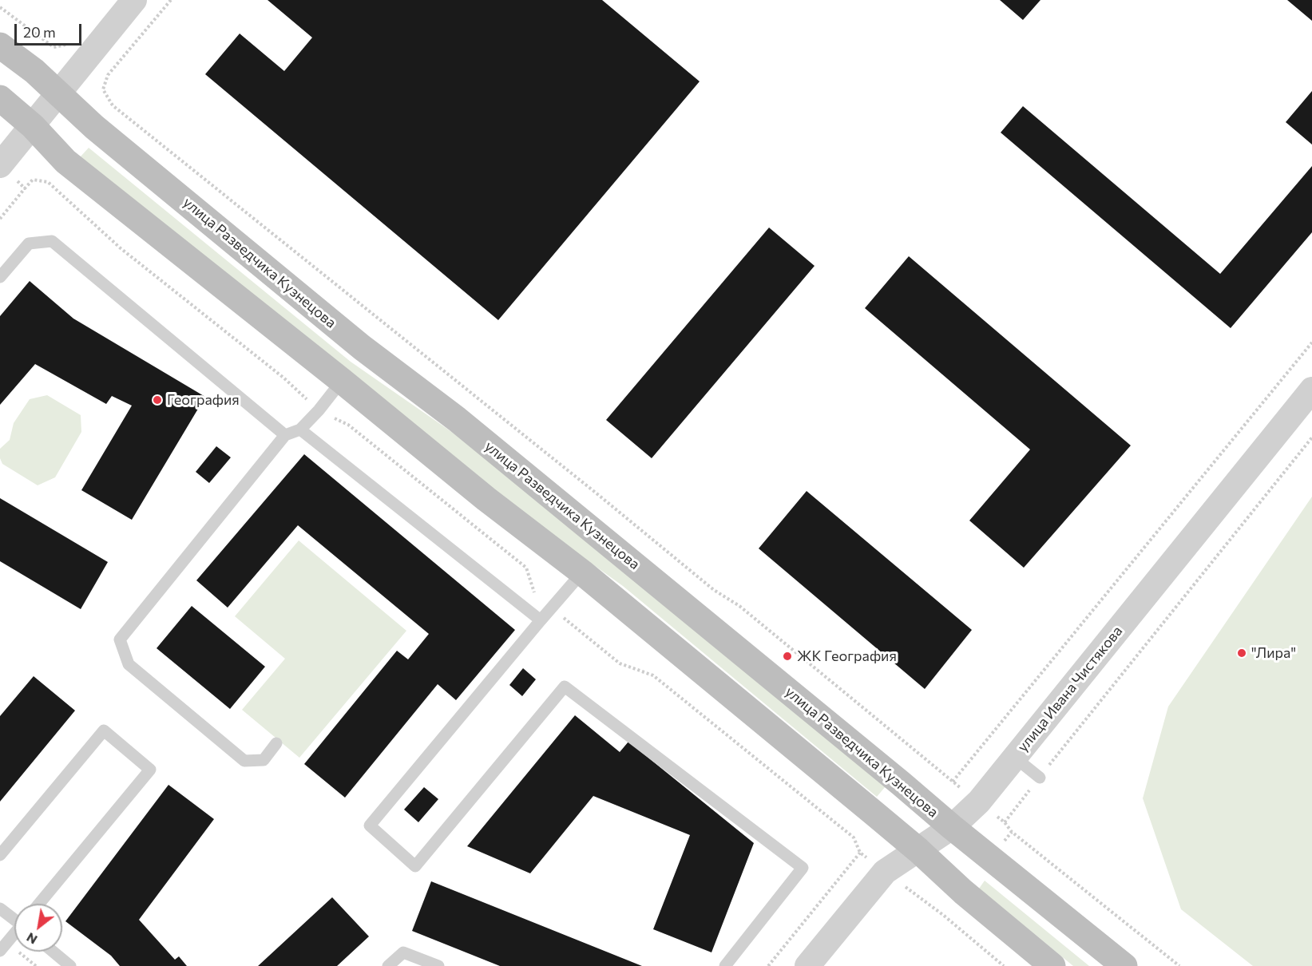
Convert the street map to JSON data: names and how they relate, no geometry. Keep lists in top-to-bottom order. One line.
{"streets":{"main road":["улица Разведчика Кузнецова"],"street":["улица Ивана Чистякова"]},"crossings":[["улица Разведчика Кузнецова","улица Ивана Чистякова"]],"places":["География","\"Лира\"","ЖК География"],"scale_bar":"20 m","north":"bottom left"}
